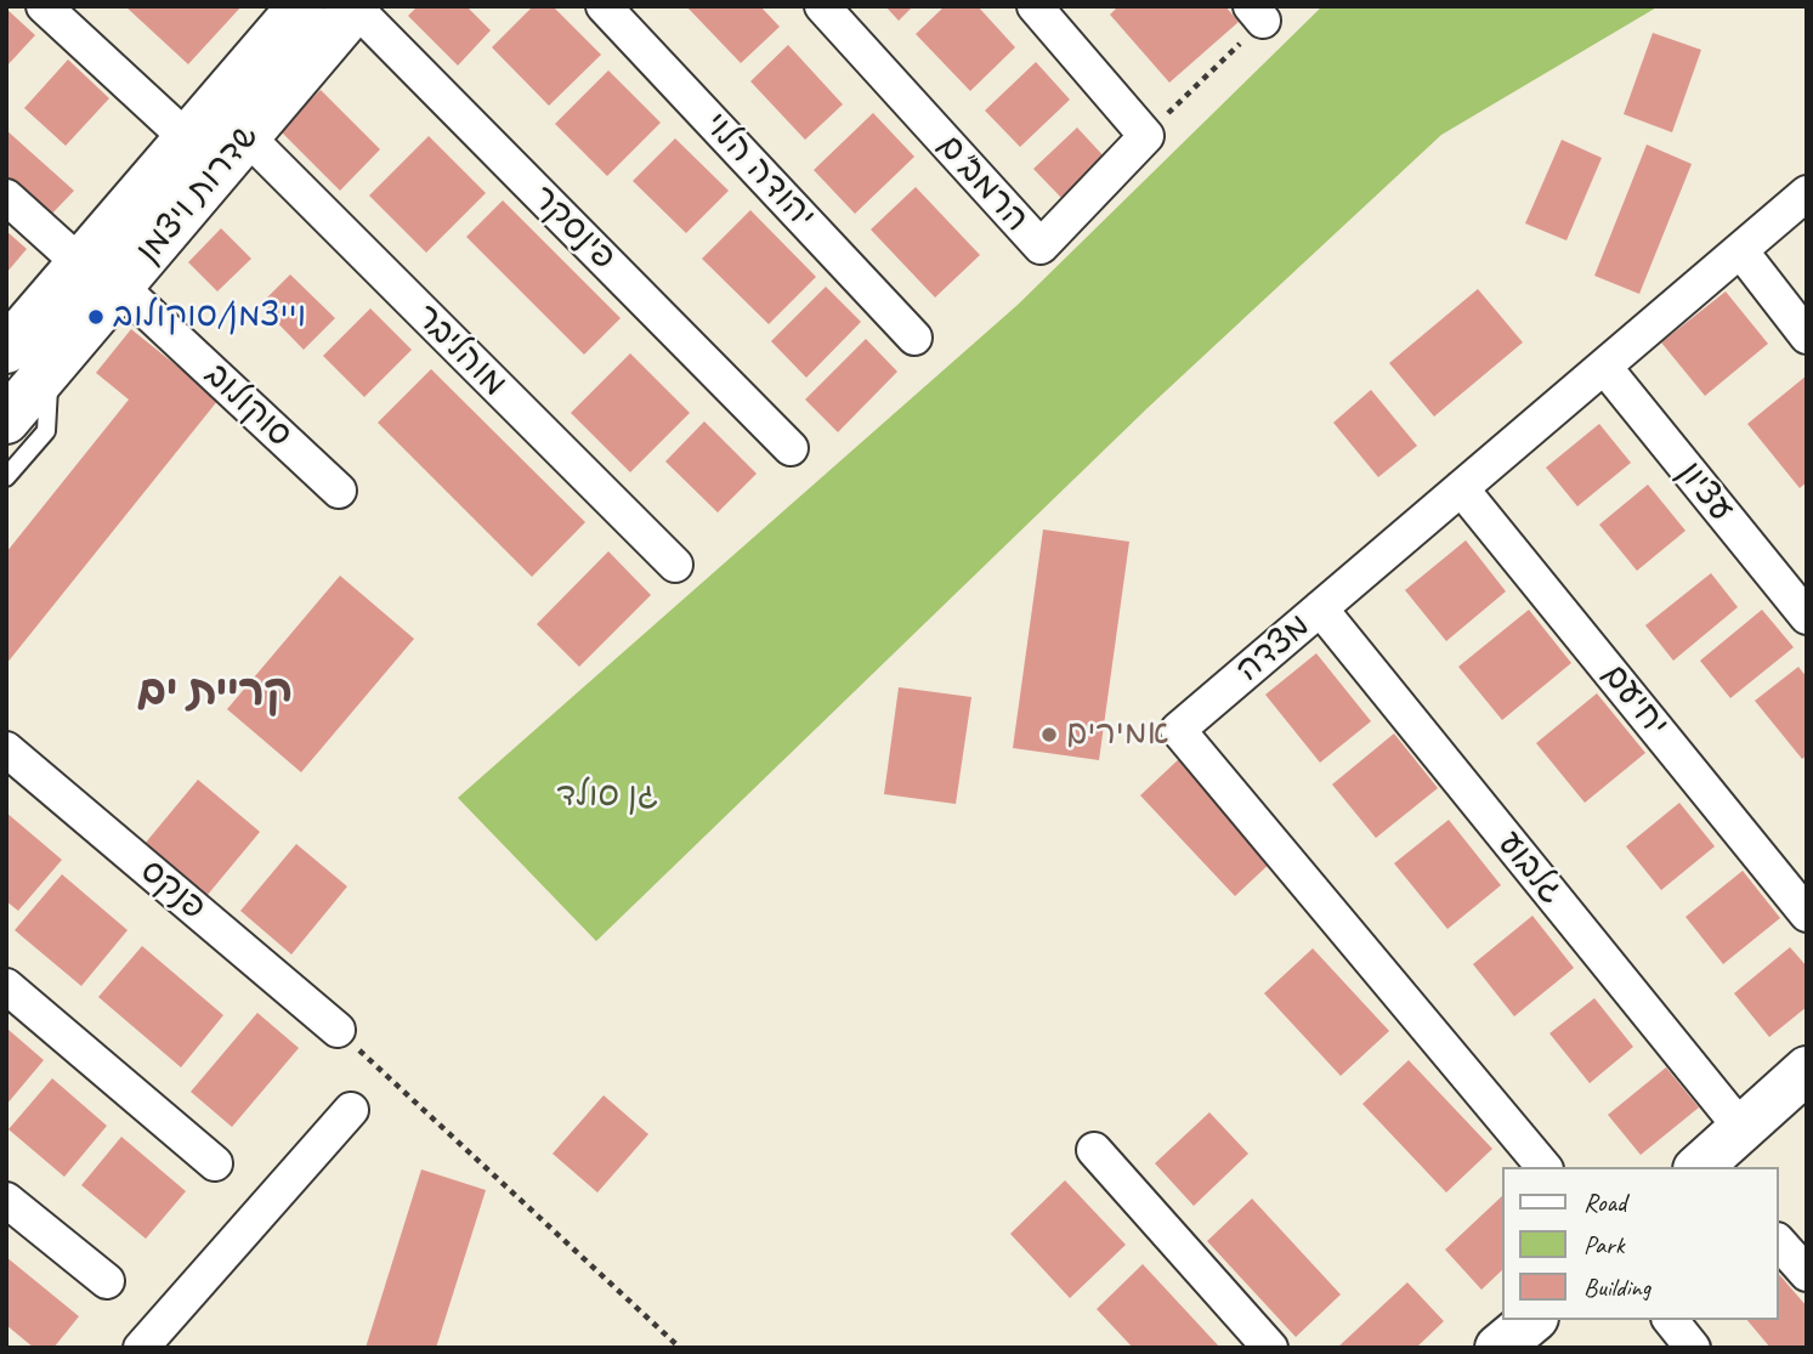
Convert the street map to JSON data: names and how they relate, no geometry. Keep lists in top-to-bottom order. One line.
{"streets":{"street":["יהודה הלוי","הרמב\"ם","שדרות ויצמן","פינסקר","מוהליבר","סוקולוב","עציון","מצדה","יחיעם","גלבוע","פנקס"]},"crossings":[["שדרות ויצמן","פינסקר"],["שדרות ויצמן","מוהליבר"],["שדרות ויצמן","סוקולוב"],["עציון","מצדה"],["מצדה","יחיעם"],["מצדה","גלבוע"]],"districts":["קריית ים"],"parks":["גן סולד"],"places":["וייצמן/סוקולוב","אמירים"],"legend":["Road","Park","Building"]}
